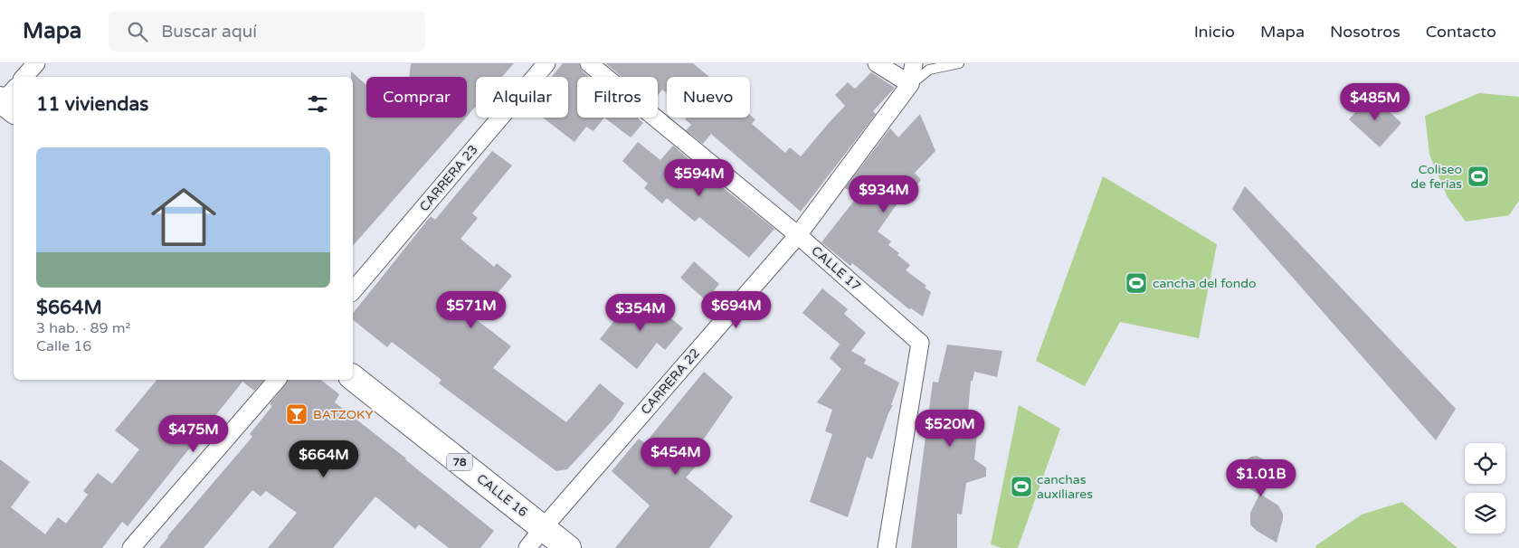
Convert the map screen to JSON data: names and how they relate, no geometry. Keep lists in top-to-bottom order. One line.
{"streets":{"highway":["78","CALLE 16"],"street":["CARRERA 23","CALLE 17","CARRERA 22"]},"crossings":[["CALLE 17","CARRERA 22"],["CARRERA 22","CALLE 16"]],"places":{"sports":["Coliseo de ferias","cancha del fondo","canchas auxiliares"],"bar":["BATZOKY"]},"page":{"header":"Mapa","search":"Buscar aquí","nav":["Inicio","Mapa","Nosotros","Contacto"],"chip":["Comprar","Alquilar","Filtros","Nuevo"],"heading":"11 viviendas","price":["$485M","$594M","$934M","$571M","$694M","$354M","$520M","$475M","$454M","$664M","$1.01B"],"list":[{"name":"$664M","note":"3 hab. · 89 m² · Calle 16"}]}}
